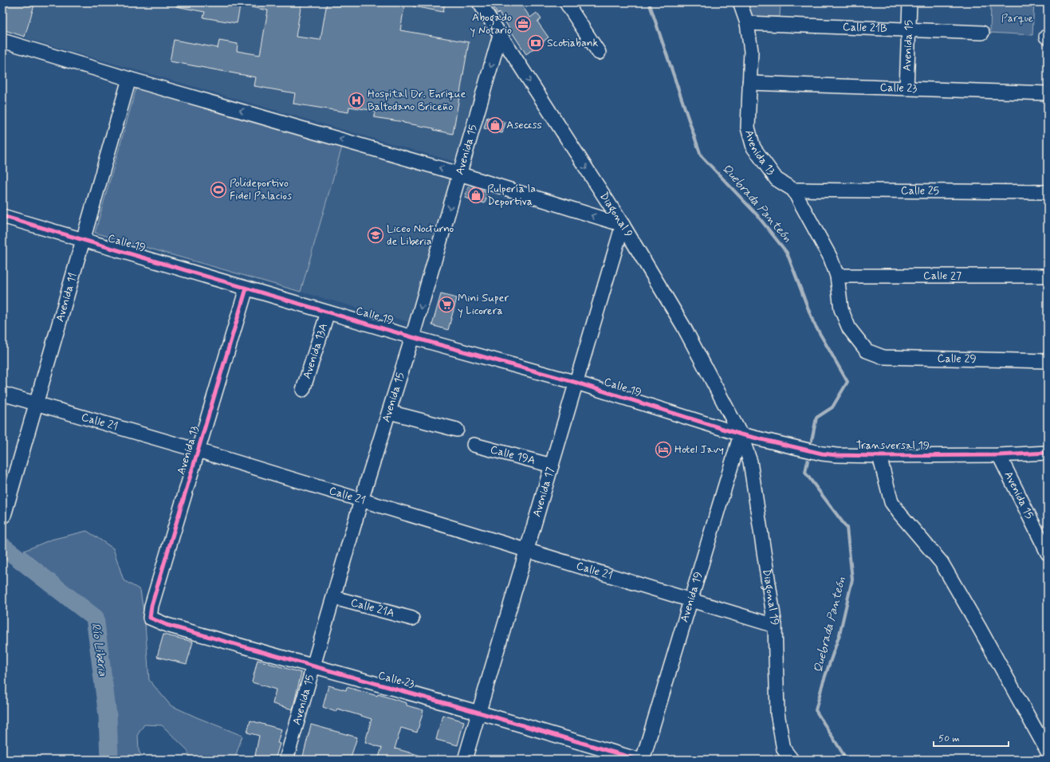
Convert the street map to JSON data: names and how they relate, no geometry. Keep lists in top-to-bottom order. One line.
{"streets":{"street":["Calle 21B","Avenida 15","Calle 23","Avenida 13","Calle 25","Diagonal 9","Calle 19","Calle 27","Avenida 11","Avenida 13A","Calle 29","Calle 21","Transversal 19","Calle 19A","Avenida 17","Avenida 19","Diagonal 19","Calle 21A"]},"crossings":[["Calle 21B","Avenida 15"],["Calle 21B","Avenida 13"],["Avenida 15","Calle 23"],["Avenida 15","Diagonal 9"],["Avenida 15","Calle 19"],["Avenida 15","Calle 21"],["Avenida 15","Transversal 19"],["Avenida 15","Calle 21A"],["Calle 23","Avenida 13"],["Calle 23","Avenida 17"],["Avenida 13","Calle 25"],["Avenida 13","Calle 19"],["Avenida 13","Calle 27"],["Avenida 13","Calle 29"],["Avenida 13","Calle 21"],["Diagonal 9","Calle 19"],["Diagonal 9","Transversal 19"],["Diagonal 9","Avenida 17"],["Diagonal 9","Avenida 19"],["Diagonal 9","Diagonal 19"],["Calle 19","Avenida 11"],["Calle 19","Avenida 13A"],["Calle 19","Transversal 19"],["Calle 19","Avenida 17"],["Calle 19","Avenida 19"],["Calle 19","Diagonal 19"],["Avenida 11","Calle 21"],["Calle 21","Avenida 17"],["Calle 21","Avenida 19"],["Calle 21","Diagonal 19"],["Transversal 19","Avenida 19"],["Transversal 19","Diagonal 19"],["Calle 19A","Avenida 17"],["Avenida 19","Diagonal 19"]],"one_way":["Diagonal 9"],"water":["Quebrada Panteón","Río Liberia"],"parks":["Parque"],"places":{"office":["Abogado y Notario"],"bank":["Scotiabank"],"hospital":["Hospital Dr. Enrique Baltodano Briceño"],"shop":["Aseccss","Pulpería la Deportiva"],"sports":["Polideportivo Fidel Palacios"],"school or university":["Liceo Nocturno de Liberia"],"supermarket":["Mini Super y Licorera"],"hotel":["Hotel Javy"]},"scale_bar":"50 m"}
